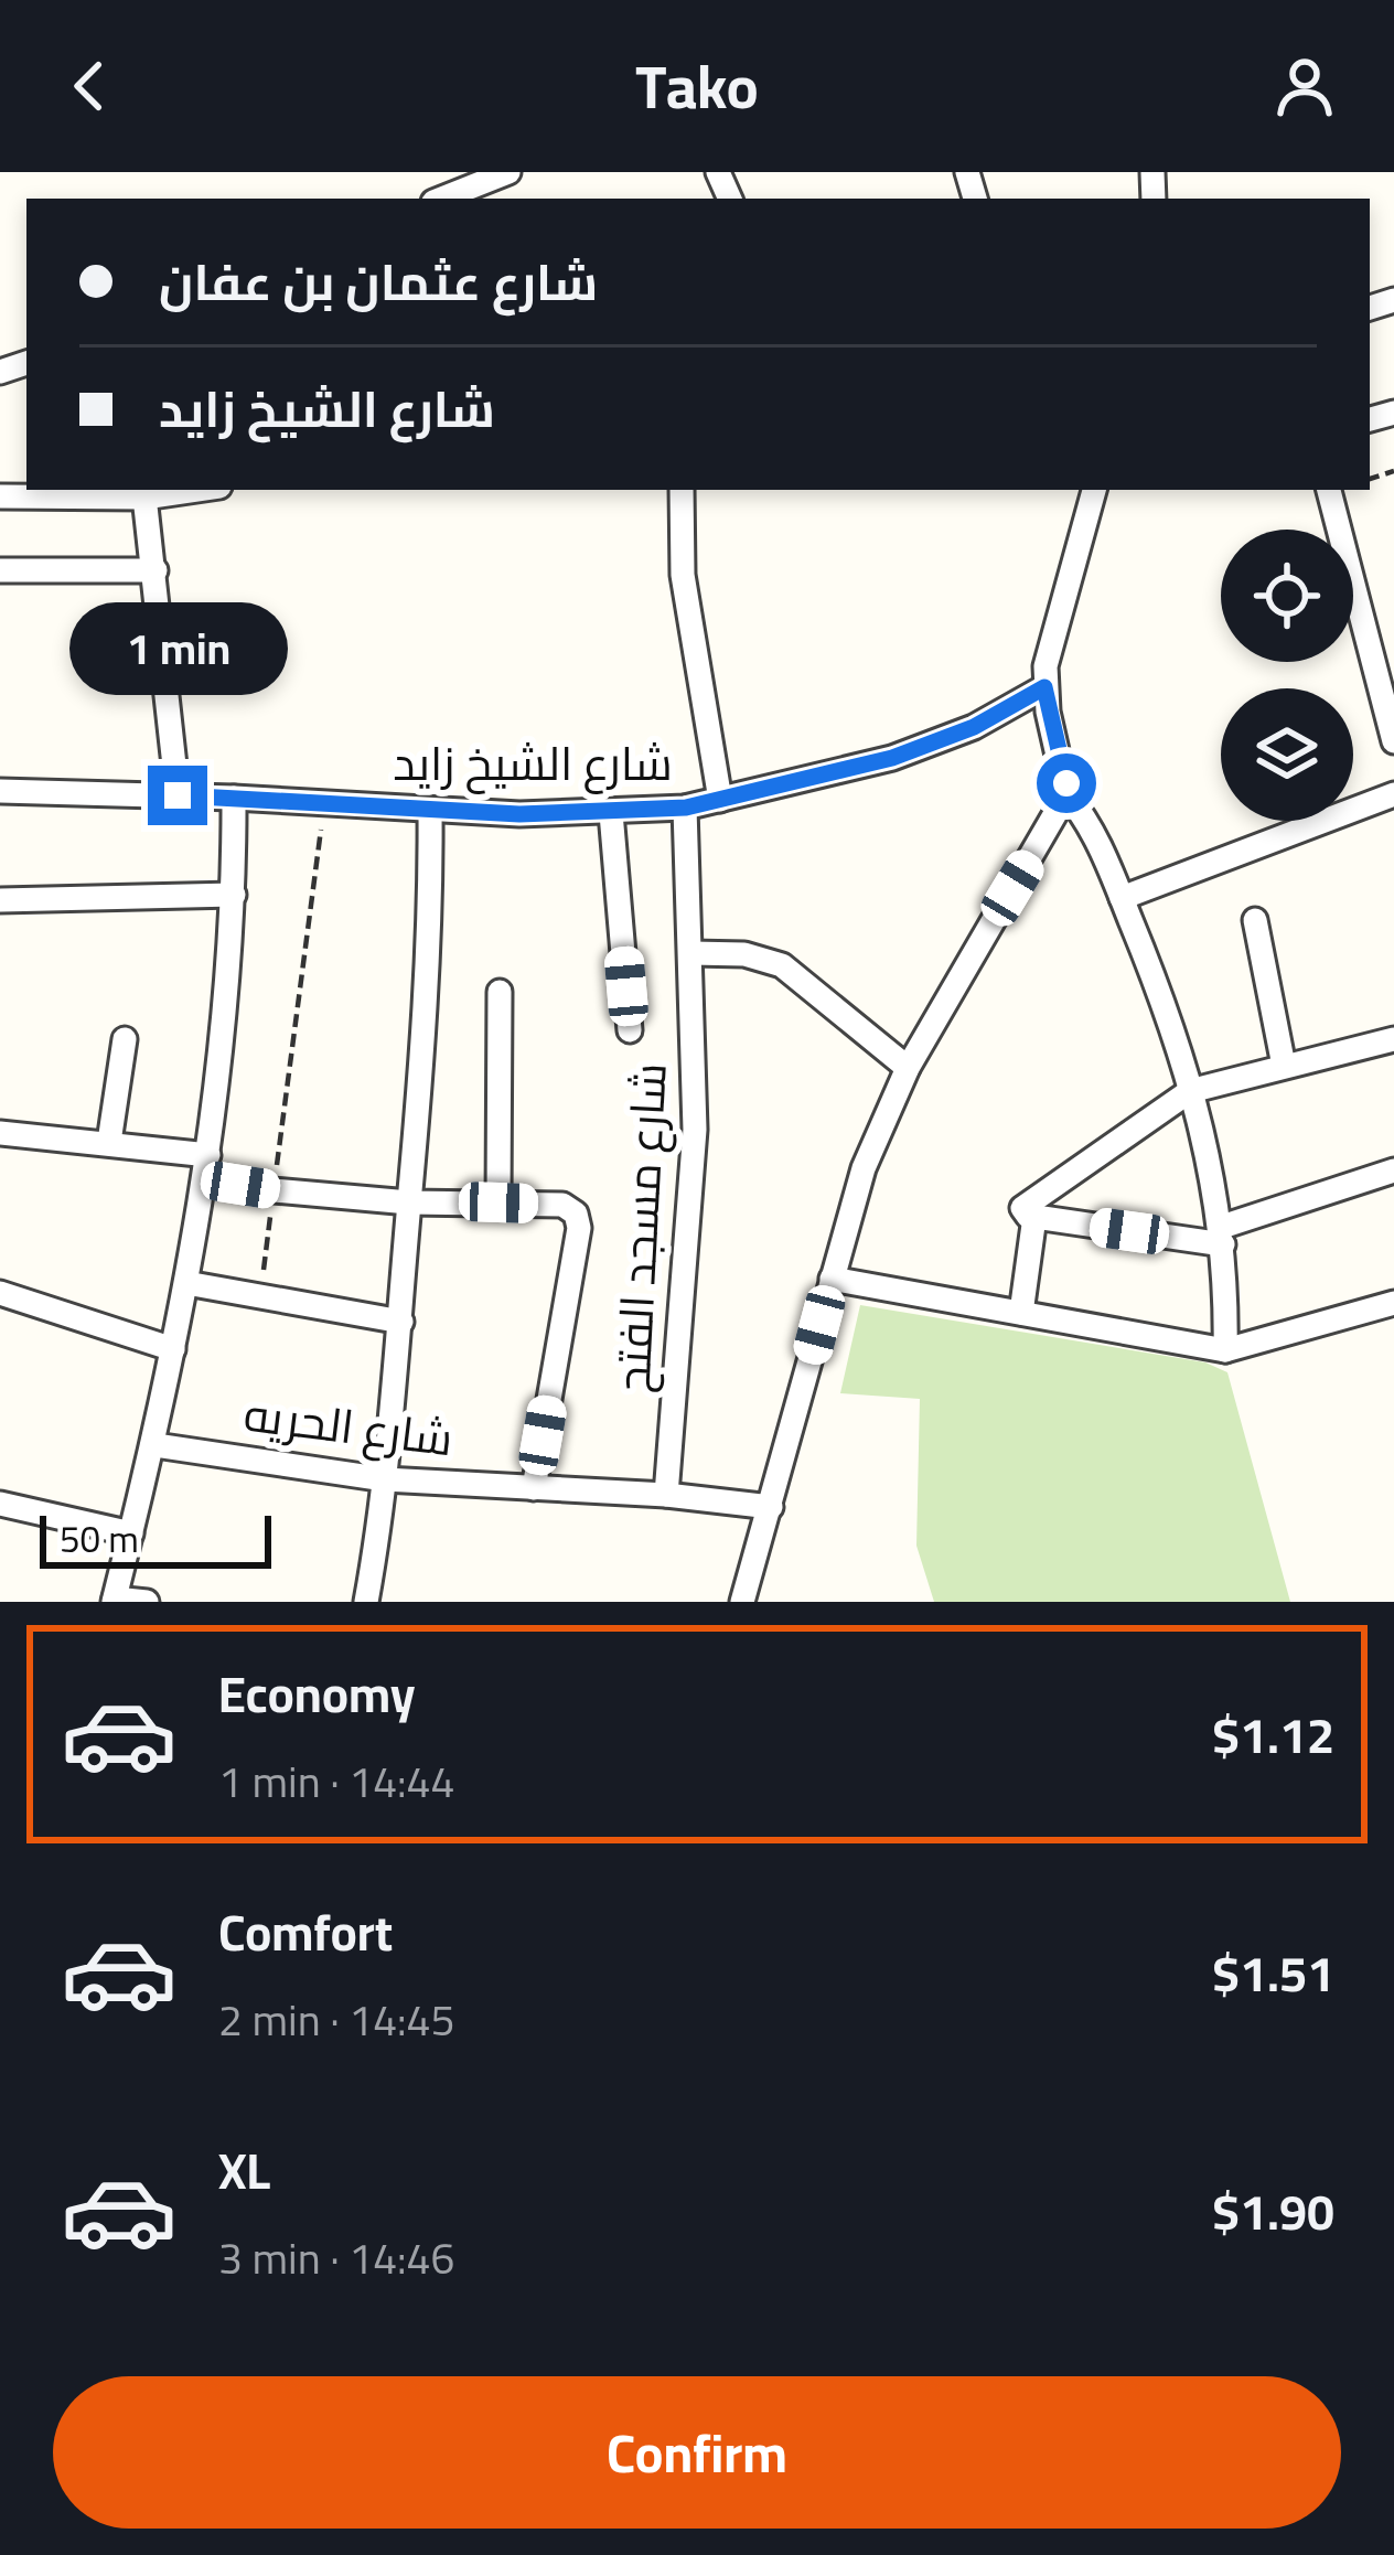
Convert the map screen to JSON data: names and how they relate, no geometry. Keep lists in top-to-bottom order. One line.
{"streets":{"street":["شارع الشيخ زايد","شارع مسجد الفتح","شارع الحريه"]},"crossings":[["شارع الشيخ زايد","شارع مسجد الفتح"],["شارع مسجد الفتح","شارع الحريه"]],"scale_bar":"50 m","page":{"header":"Tako","banner":["شارع عثمان بن عفان","شارع الشيخ زايد"],"bubble":"1 min","scale":"50 m","list":[{"name":"Economy","note":"1 min · 14:44","value":"$1.12"},{"name":"Comfort","note":"2 min · 14:45","value":"$1.51"},{"name":"XL","note":"3 min · 14:46","value":"$1.90"}],"buttons":"Confirm"}}
